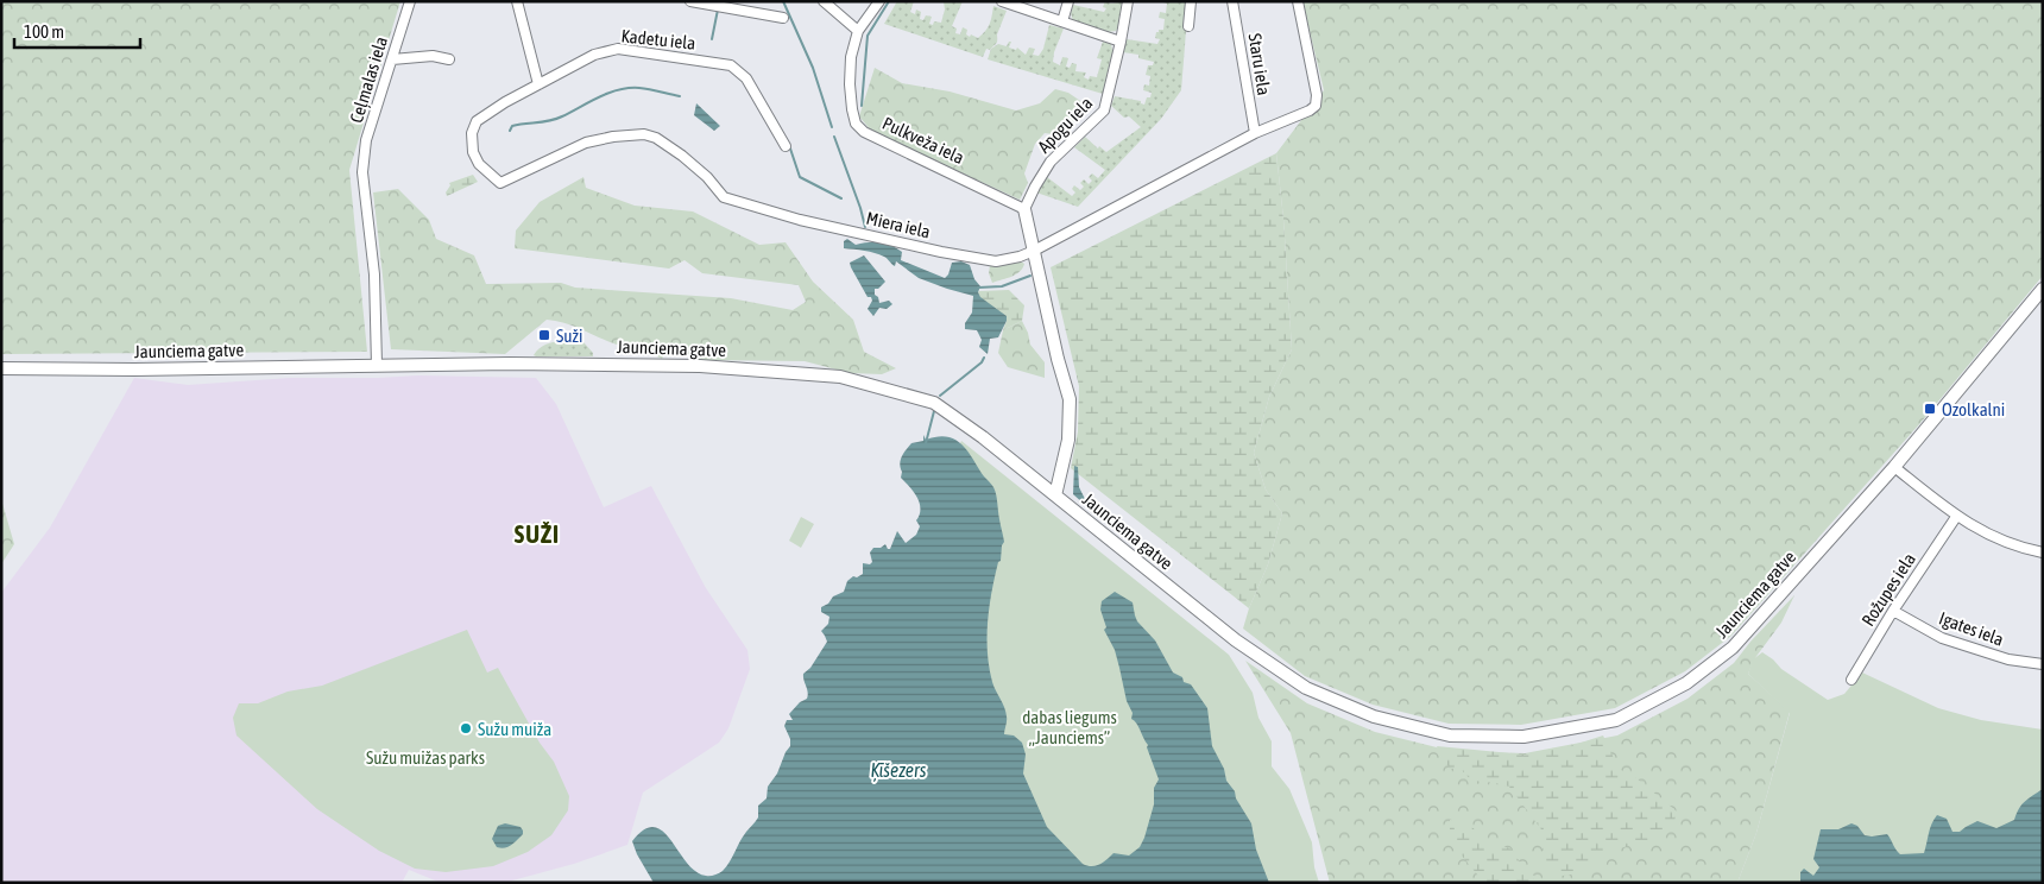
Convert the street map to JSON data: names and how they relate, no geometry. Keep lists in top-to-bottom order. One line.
{"streets":{"main road":["Jaunciema gatve"],"street":["Kadetu iela","Staru iela","Ceļmalas iela","Apogu iela","Pulkveža iela","Miera iela","Rožupes iela","Igates iela"]},"crossings":[["Kadetu iela","Miera iela"],["Staru iela","Miera iela"],["Ceļmalas iela","Jaunciema gatve"],["Apogu iela","Pulkveža iela"],["Rožupes iela","Igates iela"]],"districts":["SUŽI"],"water":["Ķīšezers"],"parks":["dabas liegums „Jaunciems”","Sužu muižas parks"],"places":{"transit":["Suži","Ozolkalni"],"other":["Sužu muiža"]},"scale_bar":"100 m"}
